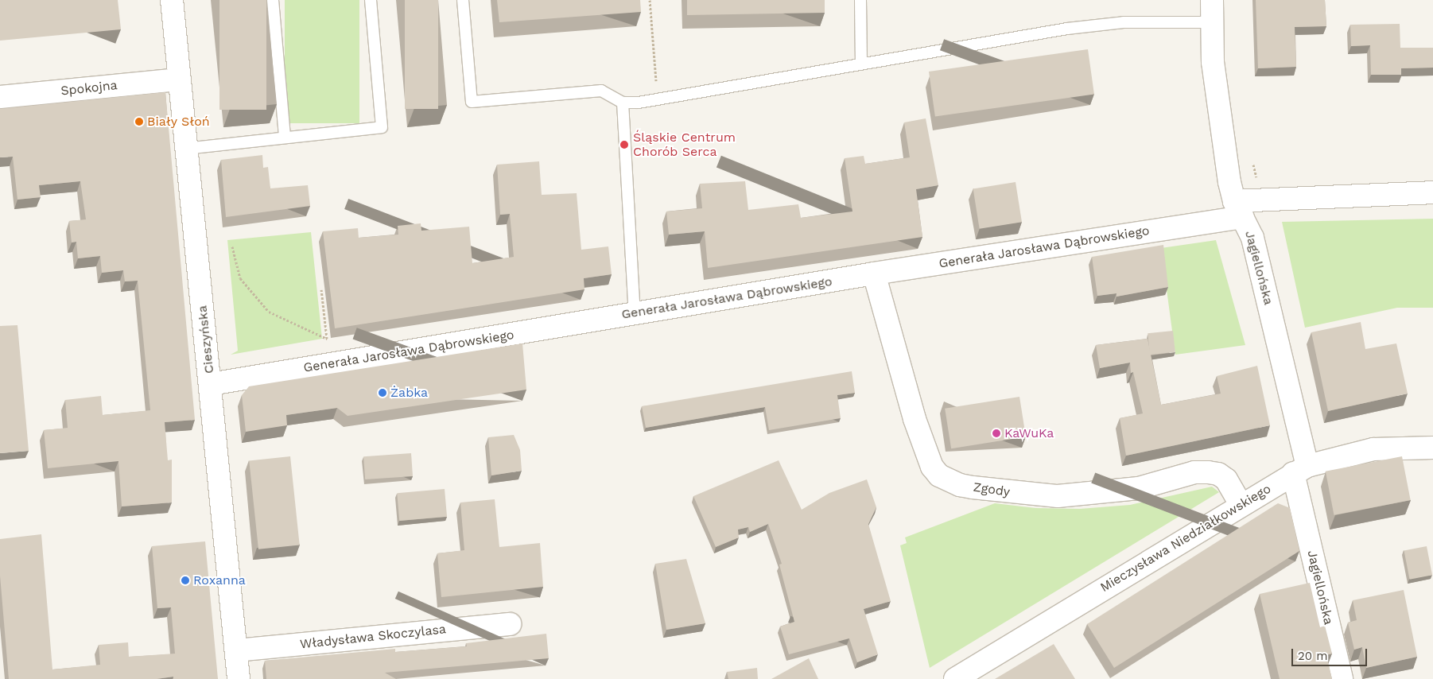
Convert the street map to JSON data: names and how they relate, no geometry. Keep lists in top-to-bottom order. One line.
{"streets":{"street":["Spokojna","Generała Jarosława Dąbrowskiego","Jagiellońska","Cieszyńska","Zgody","Mieczysława Niedziałkowskiego","Władysława Skoczylasa"]},"crossings":[["Spokojna","Cieszyńska"],["Generała Jarosława Dąbrowskiego","Jagiellońska"],["Generała Jarosława Dąbrowskiego","Cieszyńska"],["Generała Jarosława Dąbrowskiego","Zgody"],["Jagiellońska","Mieczysława Niedziałkowskiego"],["Cieszyńska","Władysława Skoczylasa"],["Zgody","Mieczysława Niedziałkowskiego"]],"places":["Biały Słoń","Śląskie Centrum Chorób Serca","Żabka","KaWuKa","Roxanna"],"scale_bar":"20 m"}
